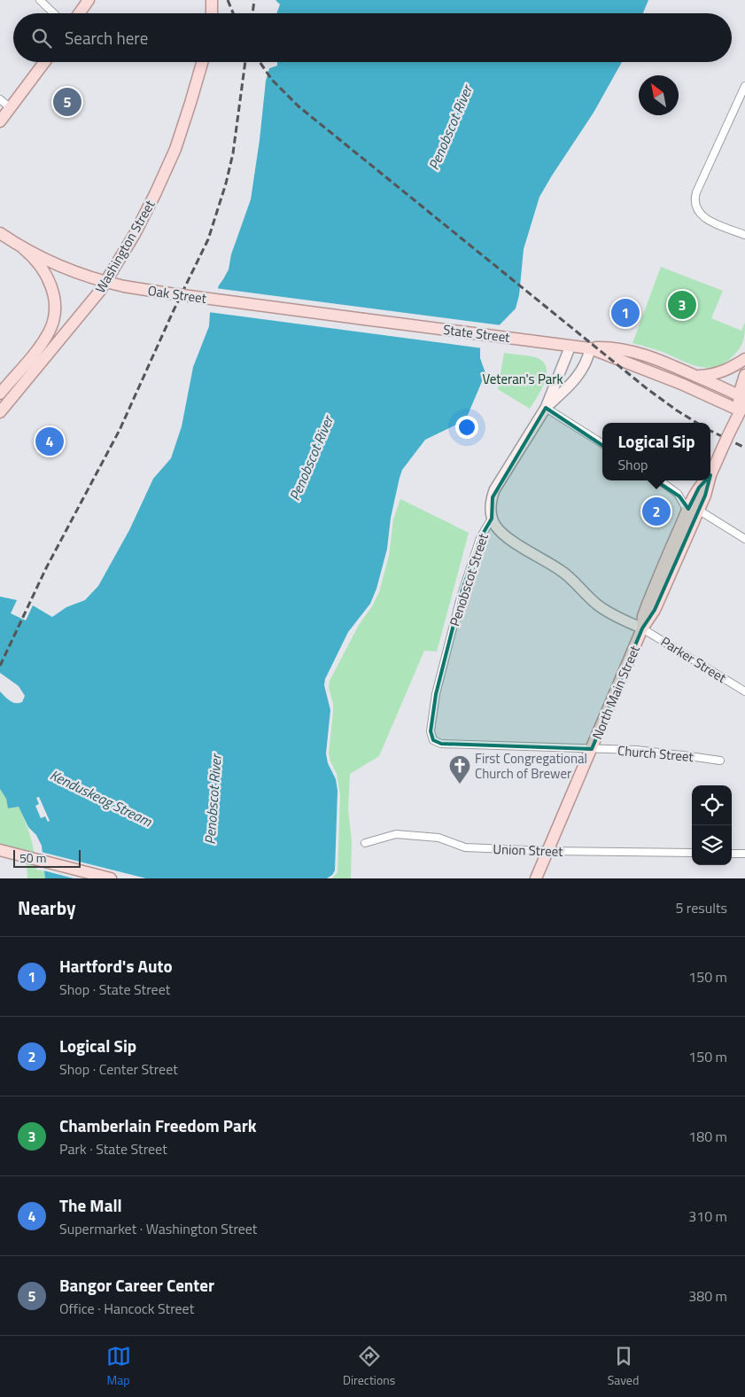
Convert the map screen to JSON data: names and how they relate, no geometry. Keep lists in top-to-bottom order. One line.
{"streets":{"main road":["Washington Street","Oak Street","State Street","North Main Street"],"street":["Penobscot Street","Parker Street","Church Street","Union Street"]},"crossings":[["Washington Street","Oak Street"],["Oak Street","State Street"],["State Street","North Main Street"],["Penobscot Street","Church Street"],["Parker Street","North Main Street"],["North Main Street","Church Street"],["North Main Street","Union Street"]],"water":["Penobscot River","Kenduskeag Stream"],"parks":["Veteran's Park"],"places":{"church":["First Congregational Church of Brewer"]},"scale_bar":"50 m","north":"top left","page":{"search":"Search here","pins":["5","3","1","4","2"],"popup":["Logical Sip","Shop"],"scale":"50 m","heading":["Nearby","5 results"],"list":[{"mark":"1","name":"Hartford's Auto","note":"Shop · State Street","value":"150 m"},{"mark":"2","name":"Logical Sip","note":"Shop · Center Street","value":"150 m"},{"mark":"3","name":"Chamberlain Freedom Park","note":"Park · State Street","value":"180 m"},{"mark":"4","name":"The Mall","note":"Supermarket · Washington Street","value":"310 m"},{"mark":"5","name":"Bangor Career Center","note":"Office · Hancock Street","value":"380 m"}],"nav":["Map","Directions","Saved"]}}
